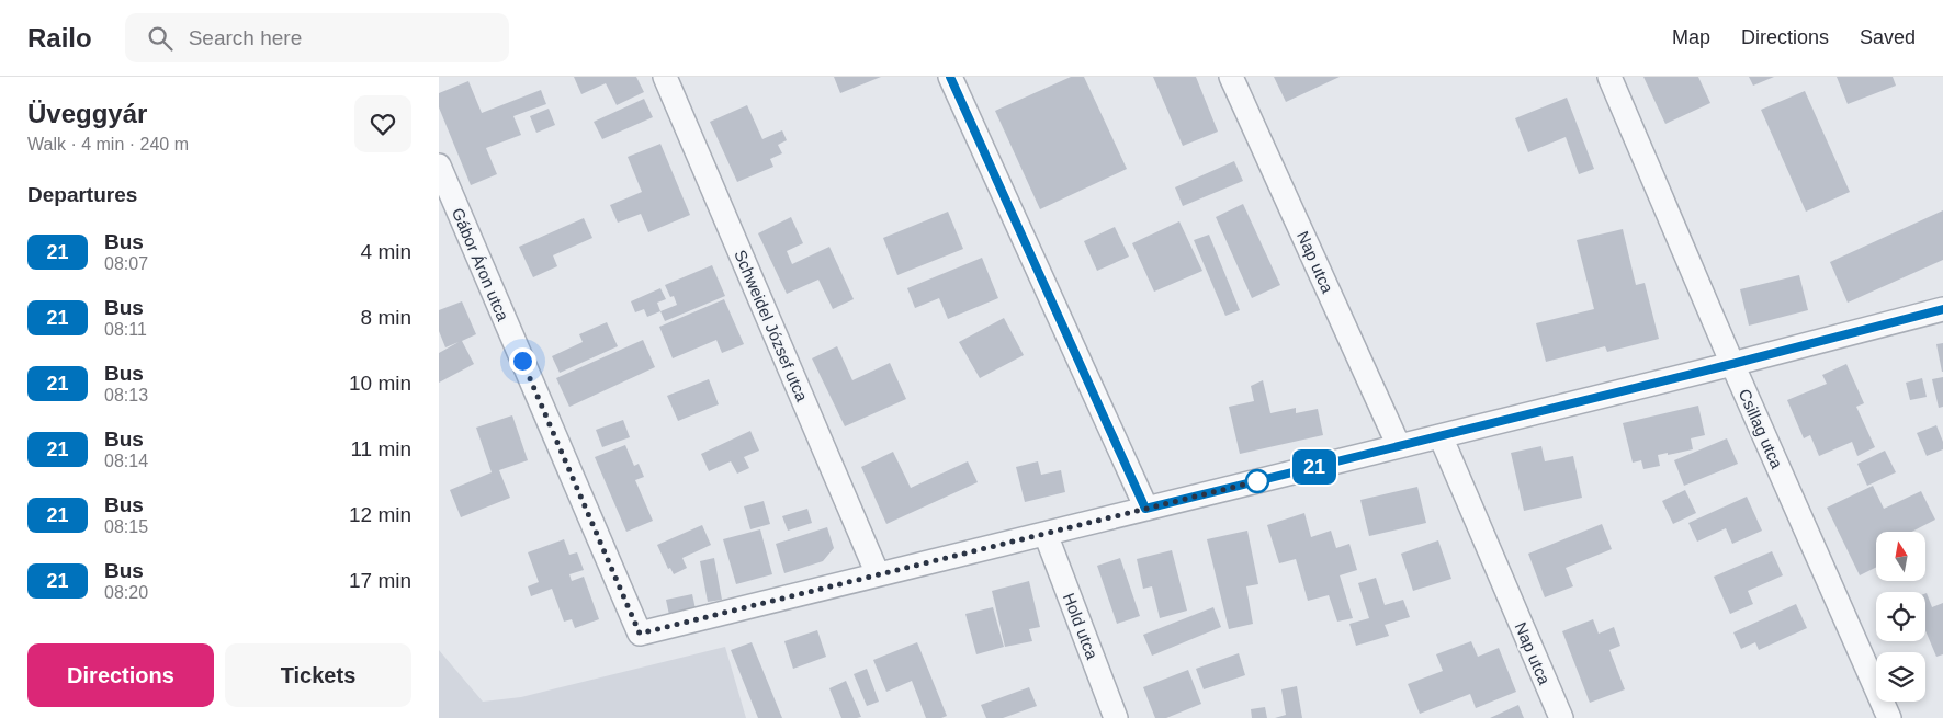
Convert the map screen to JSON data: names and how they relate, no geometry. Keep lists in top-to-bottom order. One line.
{"streets":{"street":["Nap utca","Gábor Áron utca","Schweidel József utca","Csillag utca","Hold utca"]},"crossings":[["Gábor Áron utca","Schweidel József utca"]],"lines":["bus line 21"],"north":"top","page":{"header":"Railo","search":"Search here","nav":["Map","Directions","Saved"],"heading":[["Üveggyár","Walk · 4 min · 240 m"],"Departures"],"on_map":"21","list":[{"mark":"21","name":"Bus","note":"08:07","value":"4 min"},{"mark":"21","name":"Bus","note":"08:11","value":"8 min"},{"mark":"21","name":"Bus","note":"08:13","value":"10 min"},{"mark":"21","name":"Bus","note":"08:14","value":"11 min"},{"mark":"21","name":"Bus","note":"08:15","value":"12 min"},{"mark":"21","name":"Bus","note":"08:20","value":"17 min"}],"buttons":["Directions","Tickets"]}}
